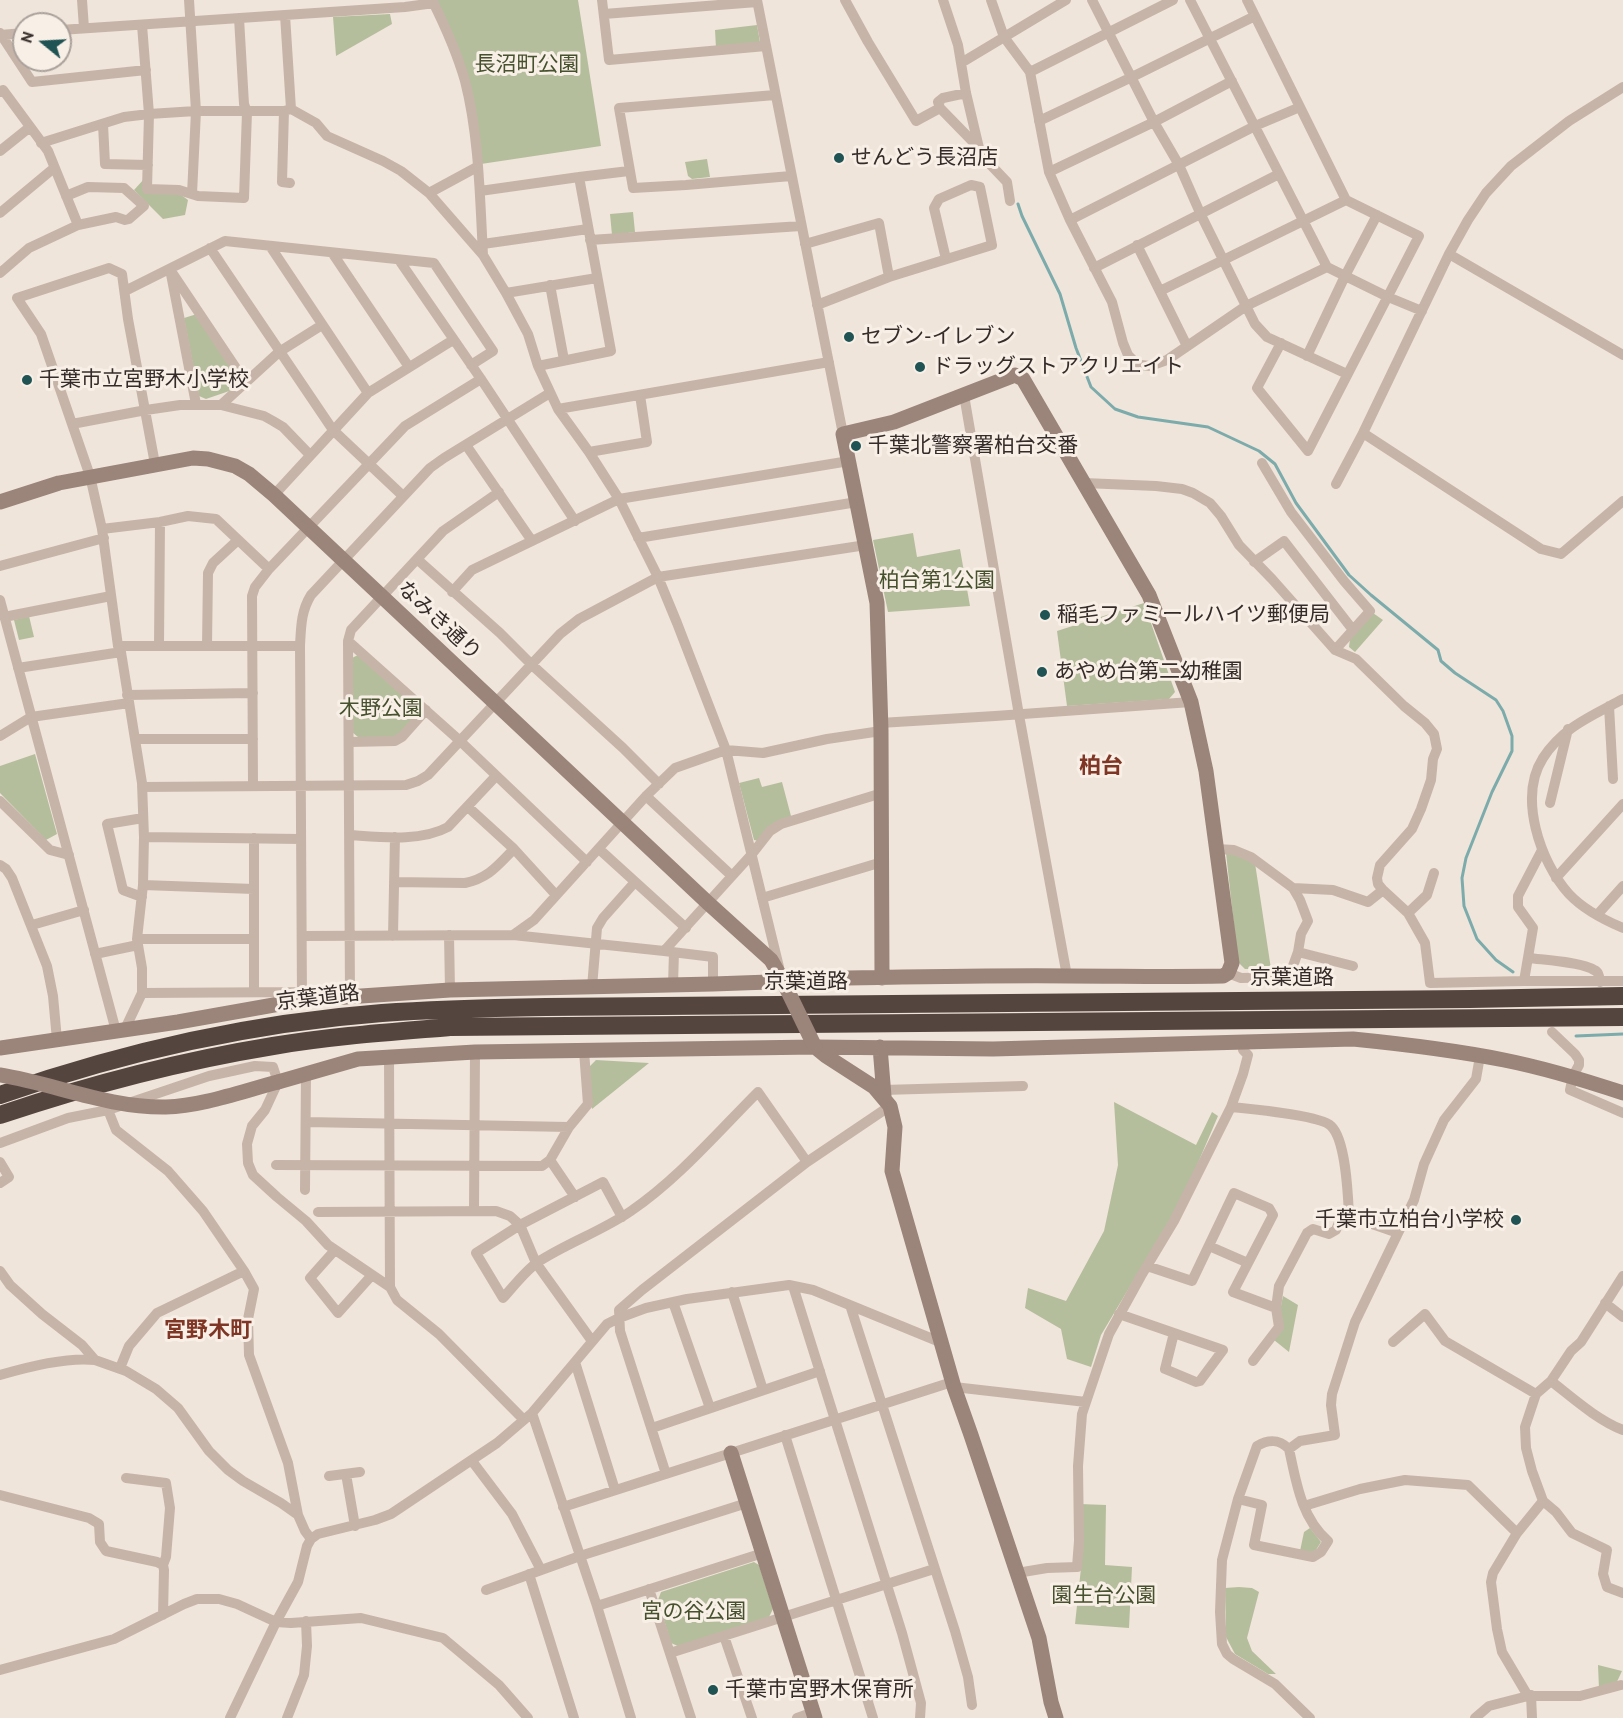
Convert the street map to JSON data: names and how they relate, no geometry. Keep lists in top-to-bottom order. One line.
{"streets":{"highway":["京葉道路"],"street":["なみき通り"]},"districts":["柏台","宮野木町"],"parks":["長沼町公園","柏台第1公園","木野公園","園生台公園","宮の谷公園"],"places":["せんどう長沼店","セブン-イレブン","ドラッグストアクリエイト","千葉市立宮野木小学校","千葉北警察署柏台交番","稲毛ファミールハイツ郵便局","あやめ台第二幼稚園","千葉市立柏台小学校","千葉市宮野木保育所"],"north":"left"}
